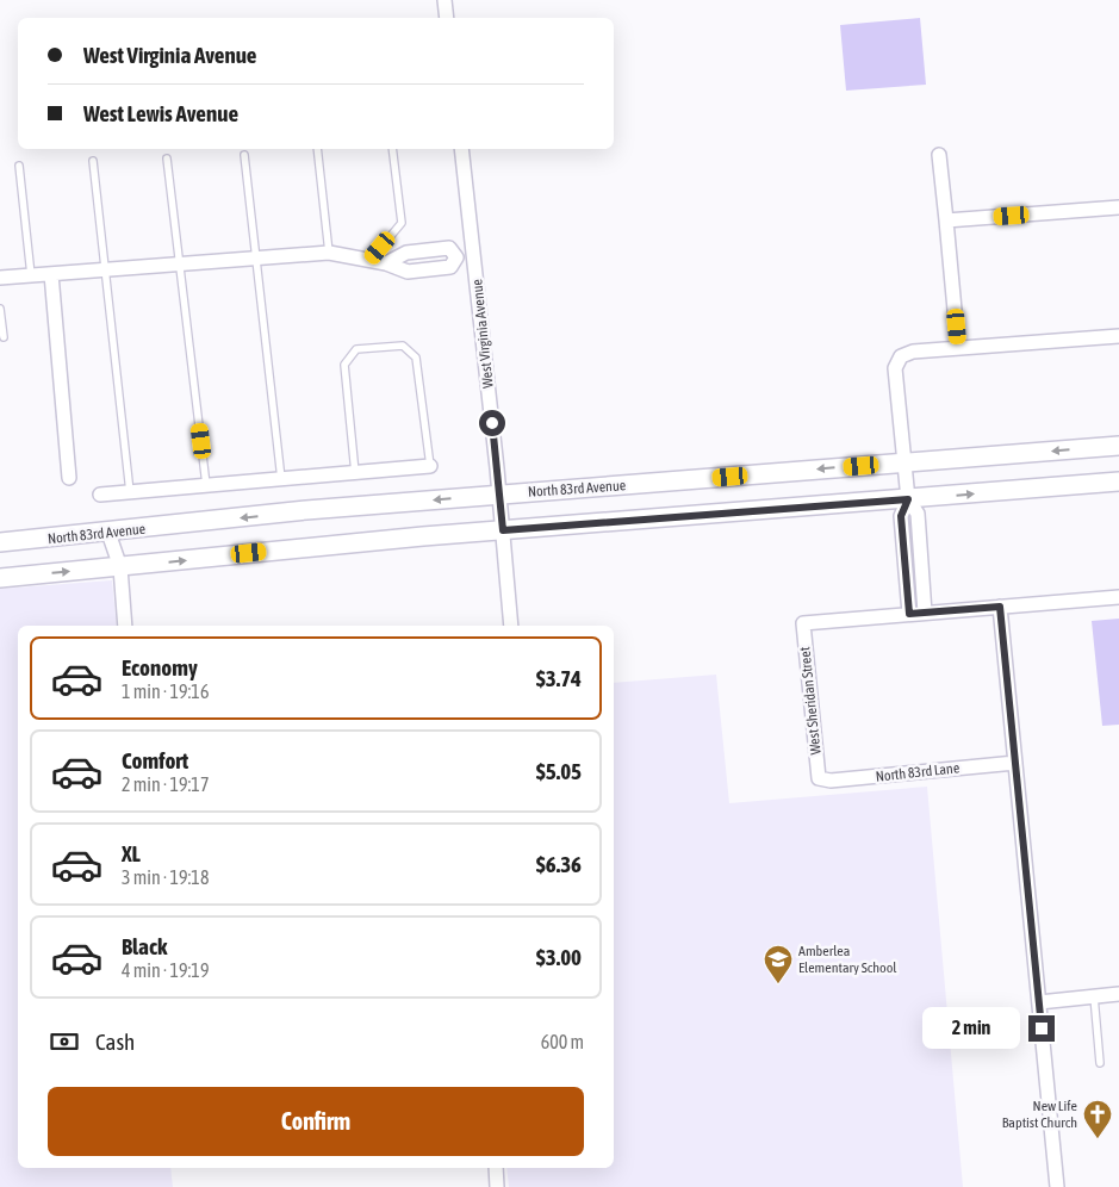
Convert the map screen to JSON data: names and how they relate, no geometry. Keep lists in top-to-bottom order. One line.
{"streets":{"main road":["North 83rd Avenue"],"street":["West Virginia Avenue","West Sheridan Street","North 83rd Lane"]},"crossings":[["West Virginia Avenue","North 83rd Avenue"],["West Sheridan Street","North 83rd Lane"]],"places":{"school or university":["Amberlea Elementary School"],"church":["New Life Baptist Church"]},"page":{"banner":["West Virginia Avenue","West Lewis Avenue"],"list":[{"name":"Economy","note":"1 min · 19:16","value":"$3.74"},{"name":"Comfort","note":"2 min · 19:17","value":"$5.05"},{"name":"XL","note":"3 min · 19:18","value":"$6.36"},{"name":"Black","note":"4 min · 19:19","value":"$3.00"}],"bubble":"2 min","pay":["Cash","600 m"],"buttons":"Confirm"}}
